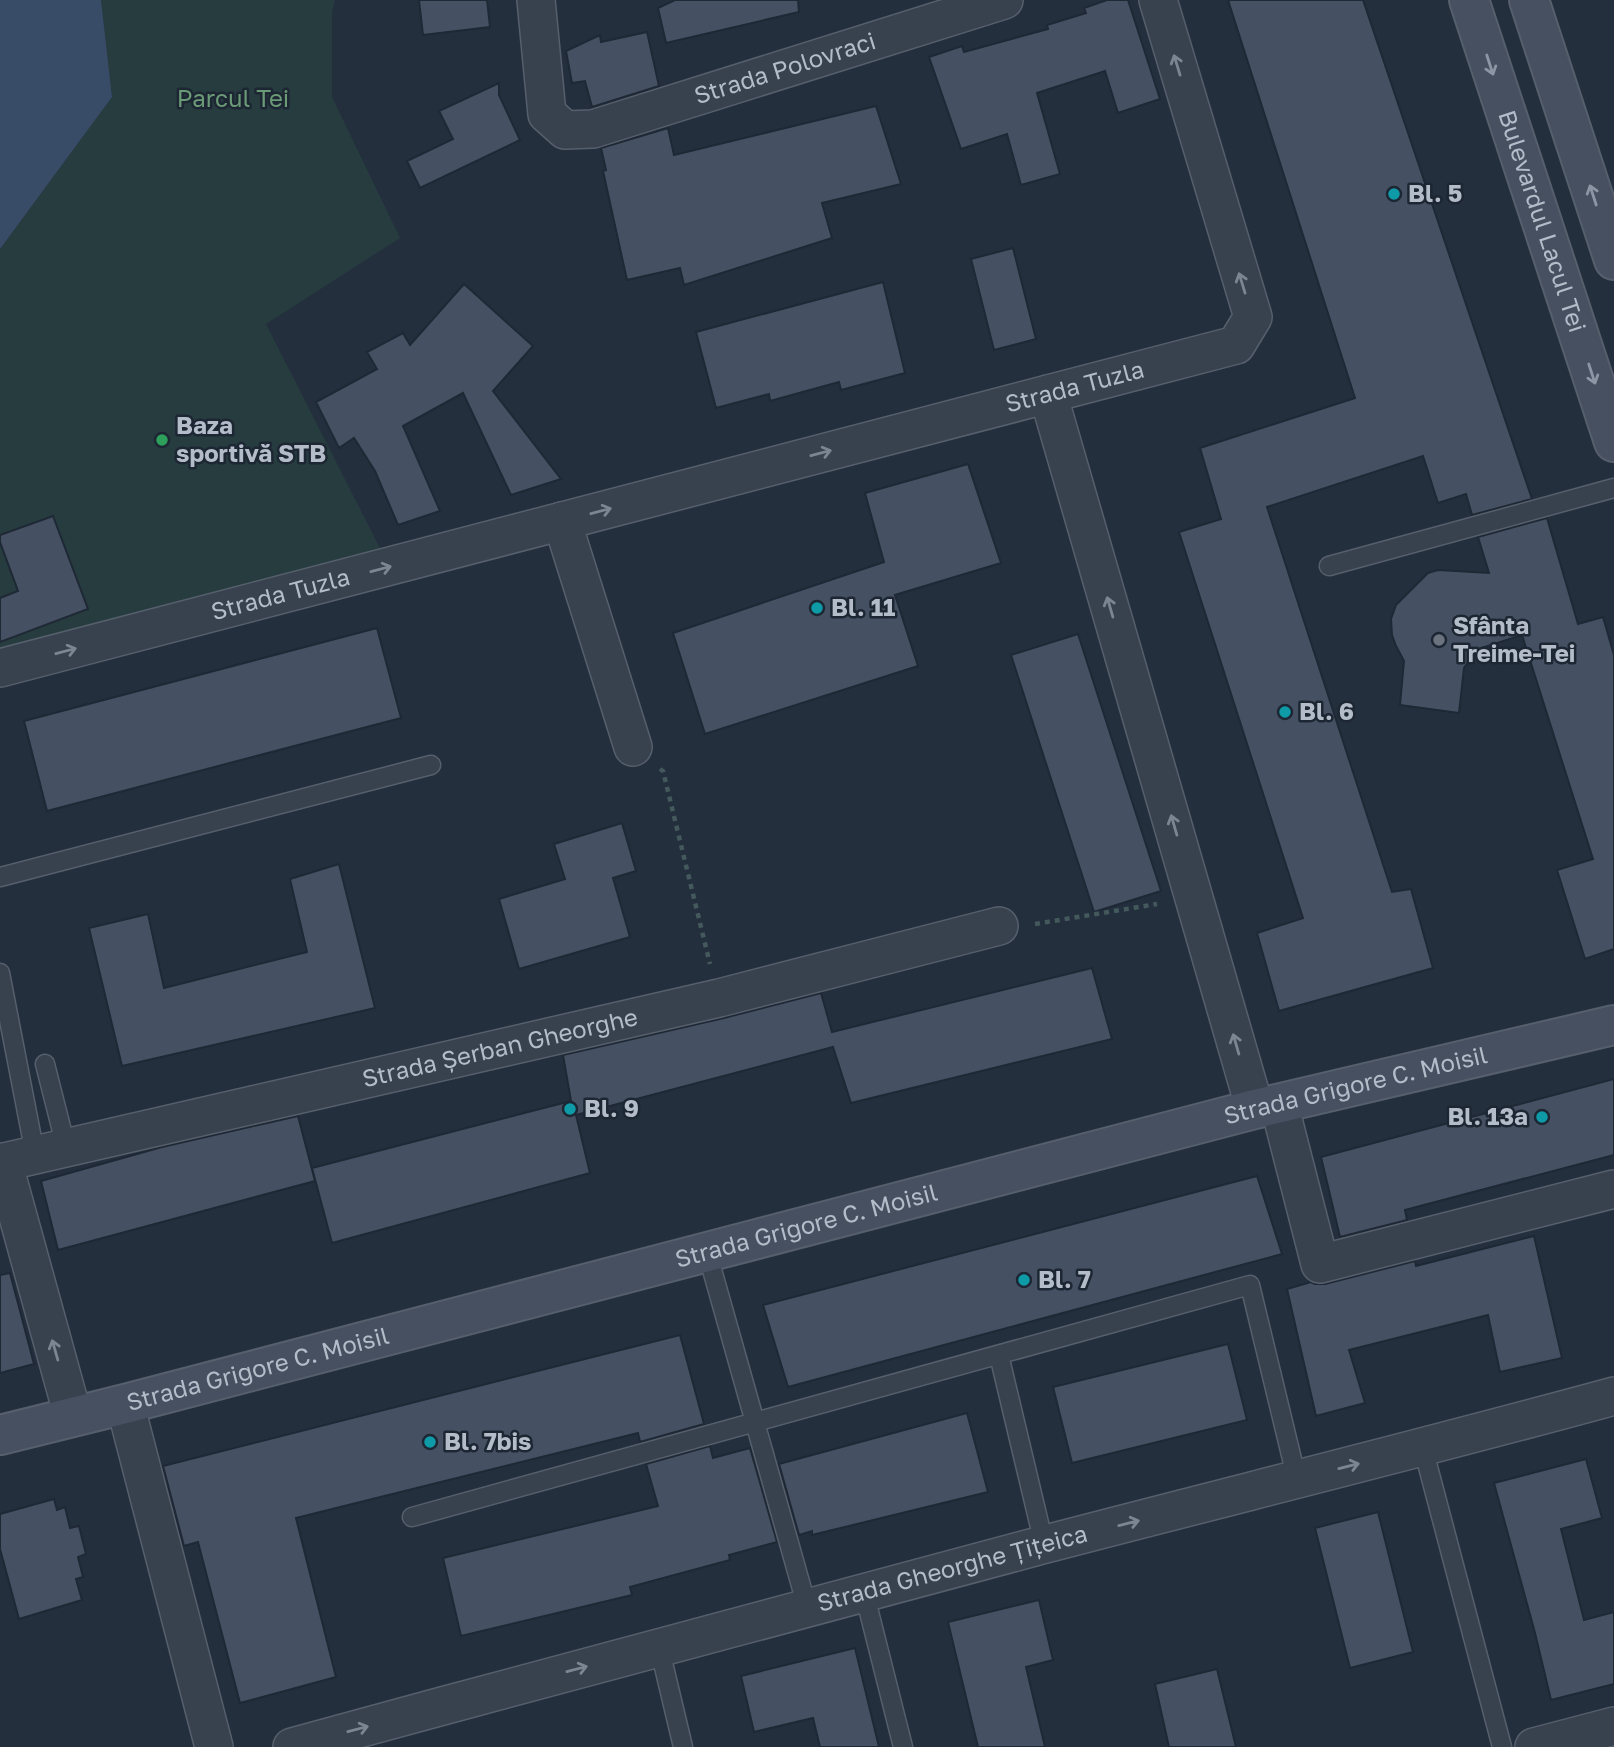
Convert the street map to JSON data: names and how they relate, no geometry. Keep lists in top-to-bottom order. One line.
{"streets":{"street":["Strada Polovraci","Bulevardul Lacul Tei","Strada Tuzla","Strada Șerban Gheorghe","Strada Grigore C. Moisil","Strada Gheorghe Țițeica"]},"one_way":["Strada Tuzla","Strada Gheorghe Țițeica"],"parks":["Parcul Tei"],"places":["Bl. 5","Baza sportivă STB","Bl. 11","Sfânta Treime-Tei","Bl. 6","Bl. 9","Bl. 13a","Bl. 7","Bl. 7bis"]}
